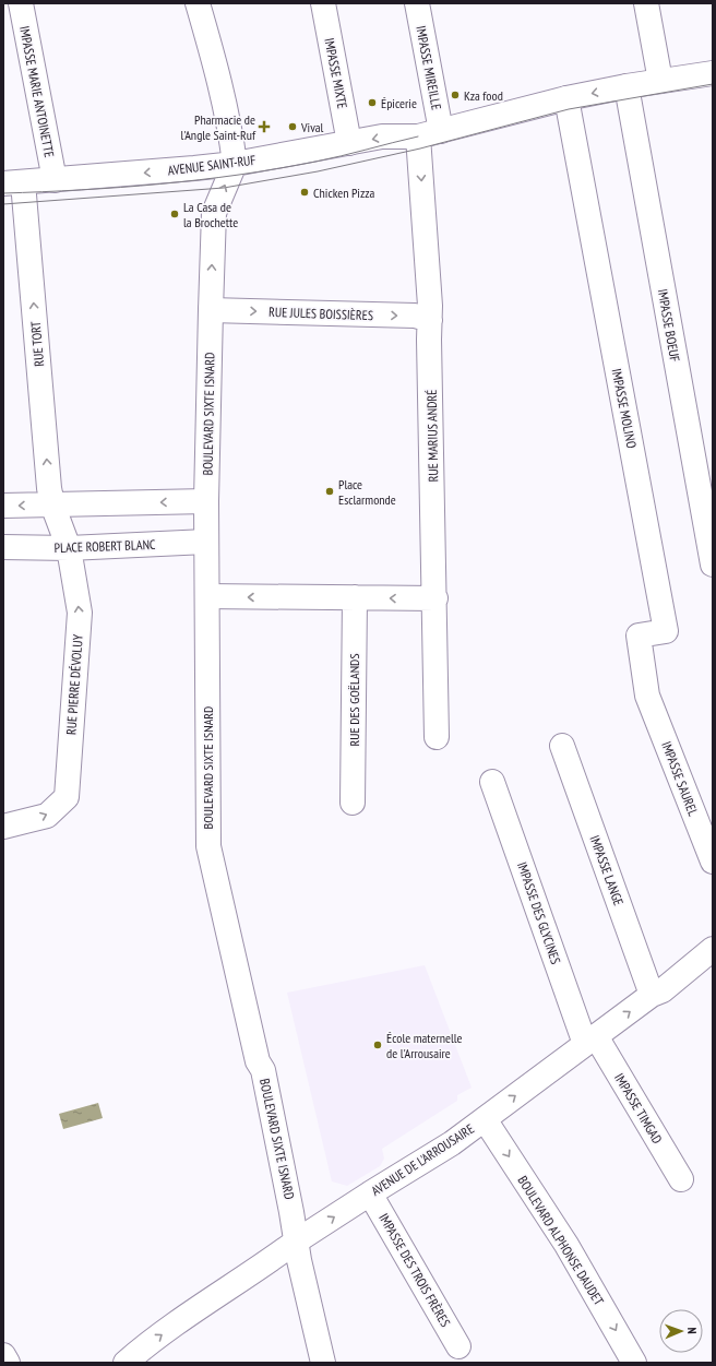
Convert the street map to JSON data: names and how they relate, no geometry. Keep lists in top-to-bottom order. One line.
{"streets":{"street":["IMPASSE MIREILLE","IMPASSE MIXTE","IMPASSE MARIE ANTOINETTE","AVENUE SAINT-RUF","RUE JULES BOISSIÈRES","IMPASSE BOEUF","RUE TORT","IMPASSE MOLINO","BOULEVARD SIXTE ISNARD","RUE MARIUS ANDRÉ","PLACE ROBERT BLANC","RUE PIERRE DÉVOLUY","RUE DES GOËLANDS","IMPASSE SAUREL","IMPASSE LANGE","IMPASSE DES GLYCINES","IMPASSE TIMGAD","AVENUE DE L'ARROUSAIRE","BOULEVARD ALPHONSE DAUDET","IMPASSE DES TROIS FRÈRES"]},"crossings":[["IMPASSE MIREILLE","AVENUE SAINT-RUF"],["IMPASSE MIXTE","AVENUE SAINT-RUF"],["IMPASSE MARIE ANTOINETTE","AVENUE SAINT-RUF"],["AVENUE SAINT-RUF","IMPASSE BOEUF"],["AVENUE SAINT-RUF","RUE TORT"],["AVENUE SAINT-RUF","IMPASSE MOLINO"],["AVENUE SAINT-RUF","BOULEVARD SIXTE ISNARD"],["AVENUE SAINT-RUF","RUE MARIUS ANDRÉ"],["RUE JULES BOISSIÈRES","BOULEVARD SIXTE ISNARD"],["RUE JULES BOISSIÈRES","RUE MARIUS ANDRÉ"],["RUE TORT","RUE PIERRE DÉVOLUY"],["IMPASSE MOLINO","IMPASSE SAUREL"],["BOULEVARD SIXTE ISNARD","PLACE ROBERT BLANC"],["BOULEVARD SIXTE ISNARD","AVENUE DE L'ARROUSAIRE"],["PLACE ROBERT BLANC","RUE PIERRE DÉVOLUY"],["IMPASSE LANGE","AVENUE DE L'ARROUSAIRE"],["IMPASSE DES GLYCINES","IMPASSE TIMGAD"],["IMPASSE DES GLYCINES","AVENUE DE L'ARROUSAIRE"],["IMPASSE TIMGAD","AVENUE DE L'ARROUSAIRE"],["AVENUE DE L'ARROUSAIRE","BOULEVARD ALPHONSE DAUDET"],["AVENUE DE L'ARROUSAIRE","IMPASSE DES TROIS FRÈRES"]],"one_way":["AVENUE SAINT-RUF","RUE JULES BOISSIÈRES","RUE TORT","RUE PIERRE DÉVOLUY","AVENUE DE L'ARROUSAIRE","BOULEVARD ALPHONSE DAUDET"],"places":{"other":["Kza food","Épicerie","Vival","Chicken Pizza","La Casa de la Brochette","Place Esclarmonde","École maternelle de l'Arrousaire"],"health":["Pharmacie de l'Angle Saint-Ruf"]},"north":"right"}
